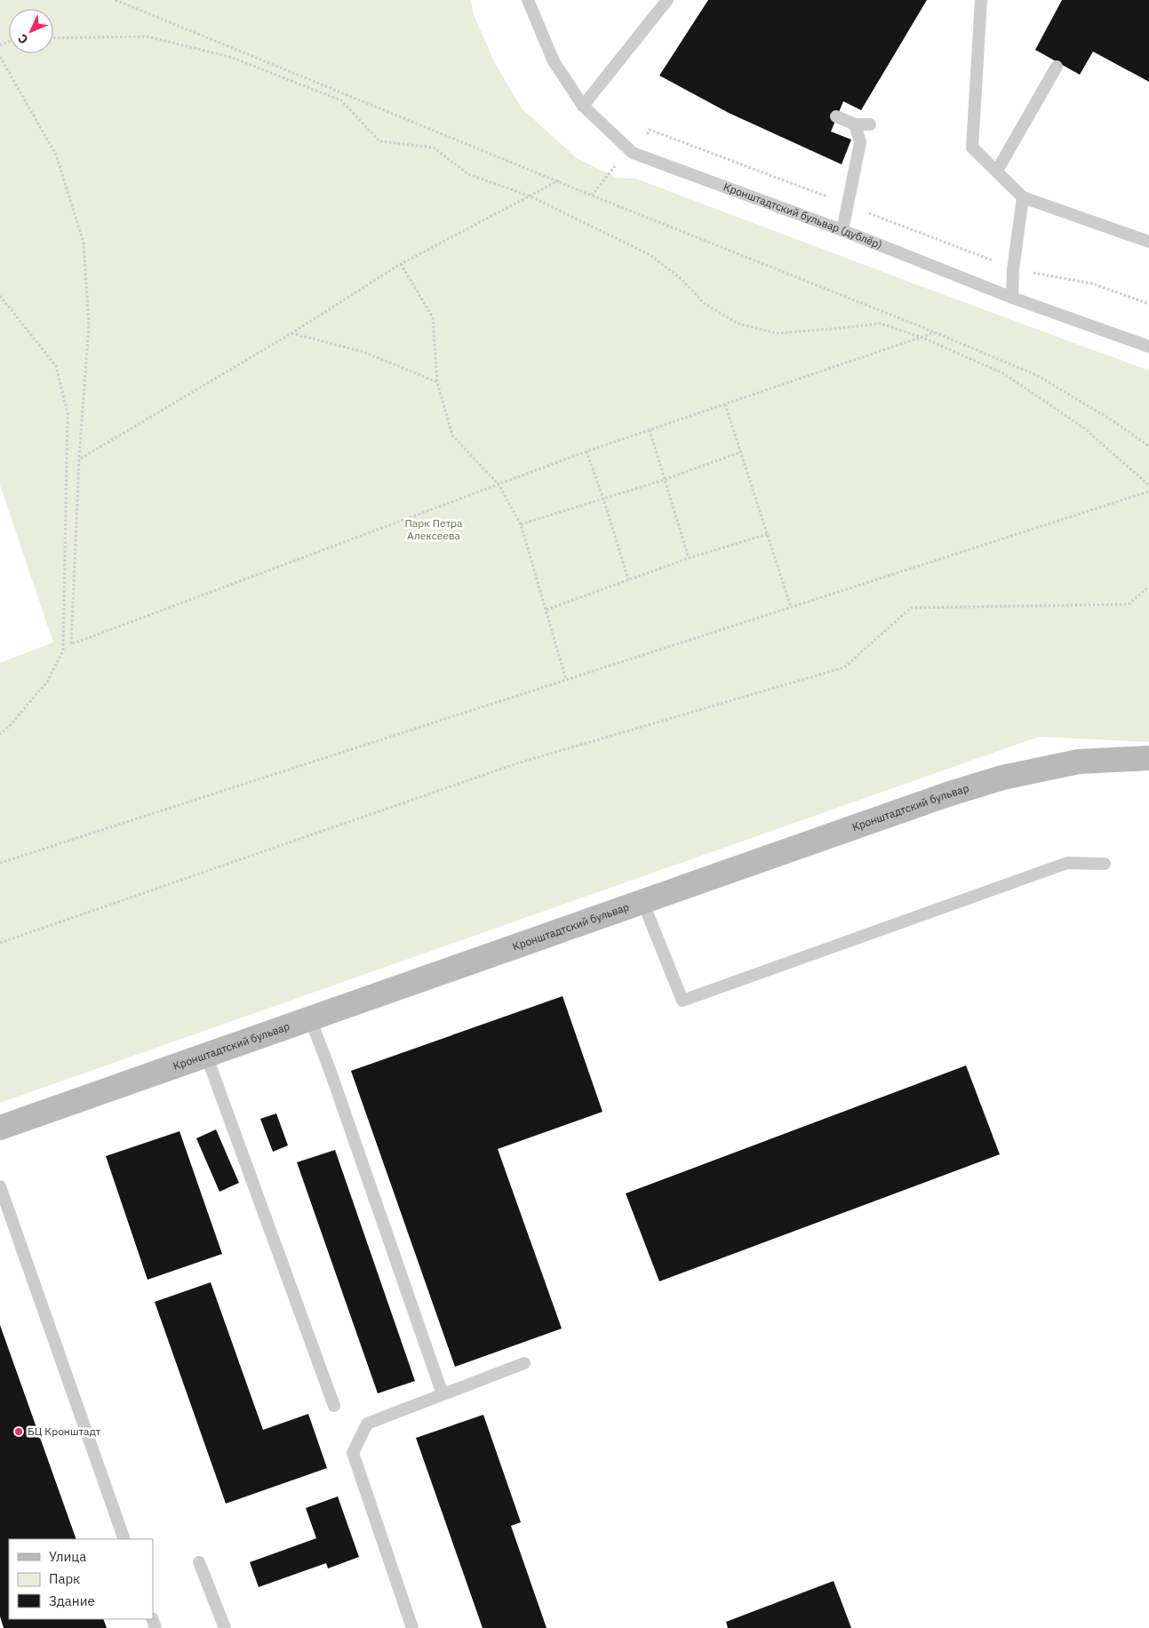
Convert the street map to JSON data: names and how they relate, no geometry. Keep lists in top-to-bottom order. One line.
{"streets":{"main road":["Кронштадтский бульвар"],"lane":["Кронштадтский бульвар (дублёр)"]},"parks":["Парк Петра Алексеева"],"places":["БЦ Кронштадт"],"legend":["Улица","Парк","Здание"],"north":"bottom left"}
